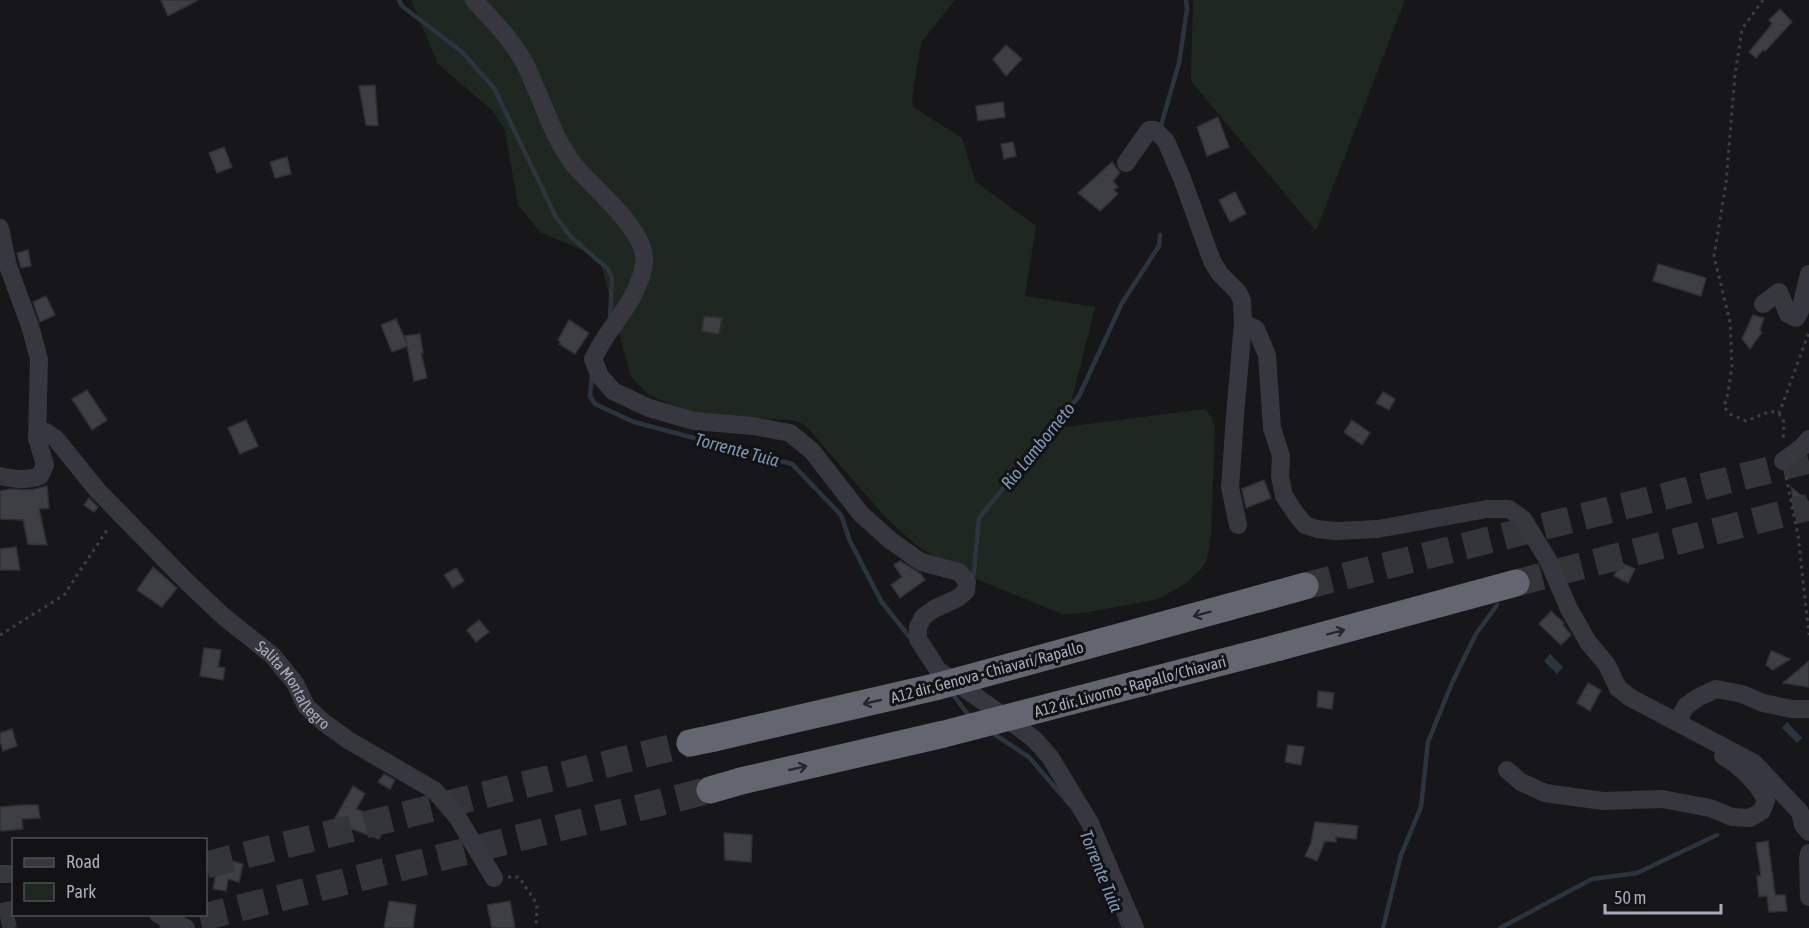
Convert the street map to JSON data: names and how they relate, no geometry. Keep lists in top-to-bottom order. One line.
{"streets":{"highway":["A12 dir. Genova - Chiavari/Rapallo","A12 dir. Livorno - Rapallo/Chiavari"],"street":["Salita Montallegro"]},"one_way":["A12 dir. Genova - Chiavari/Rapallo","A12 dir. Livorno - Rapallo/Chiavari"],"water":["Rio Lamborneto","Torrente Tuia"],"legend":["Road","Park"],"scale_bar":"50 m"}
